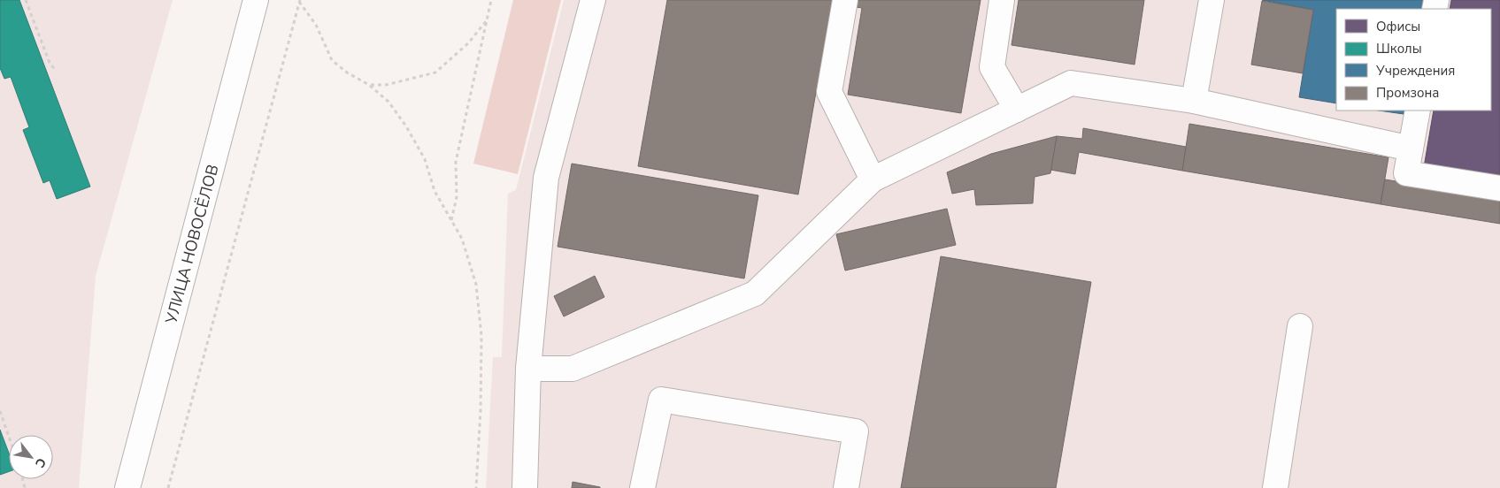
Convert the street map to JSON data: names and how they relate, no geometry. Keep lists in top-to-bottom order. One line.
{"streets":{"street":["УЛИЦА НОВОСЁЛОВ"]},"legend":["Офисы","Школы","Учреждения","Промзона"],"north":"bottom right"}
